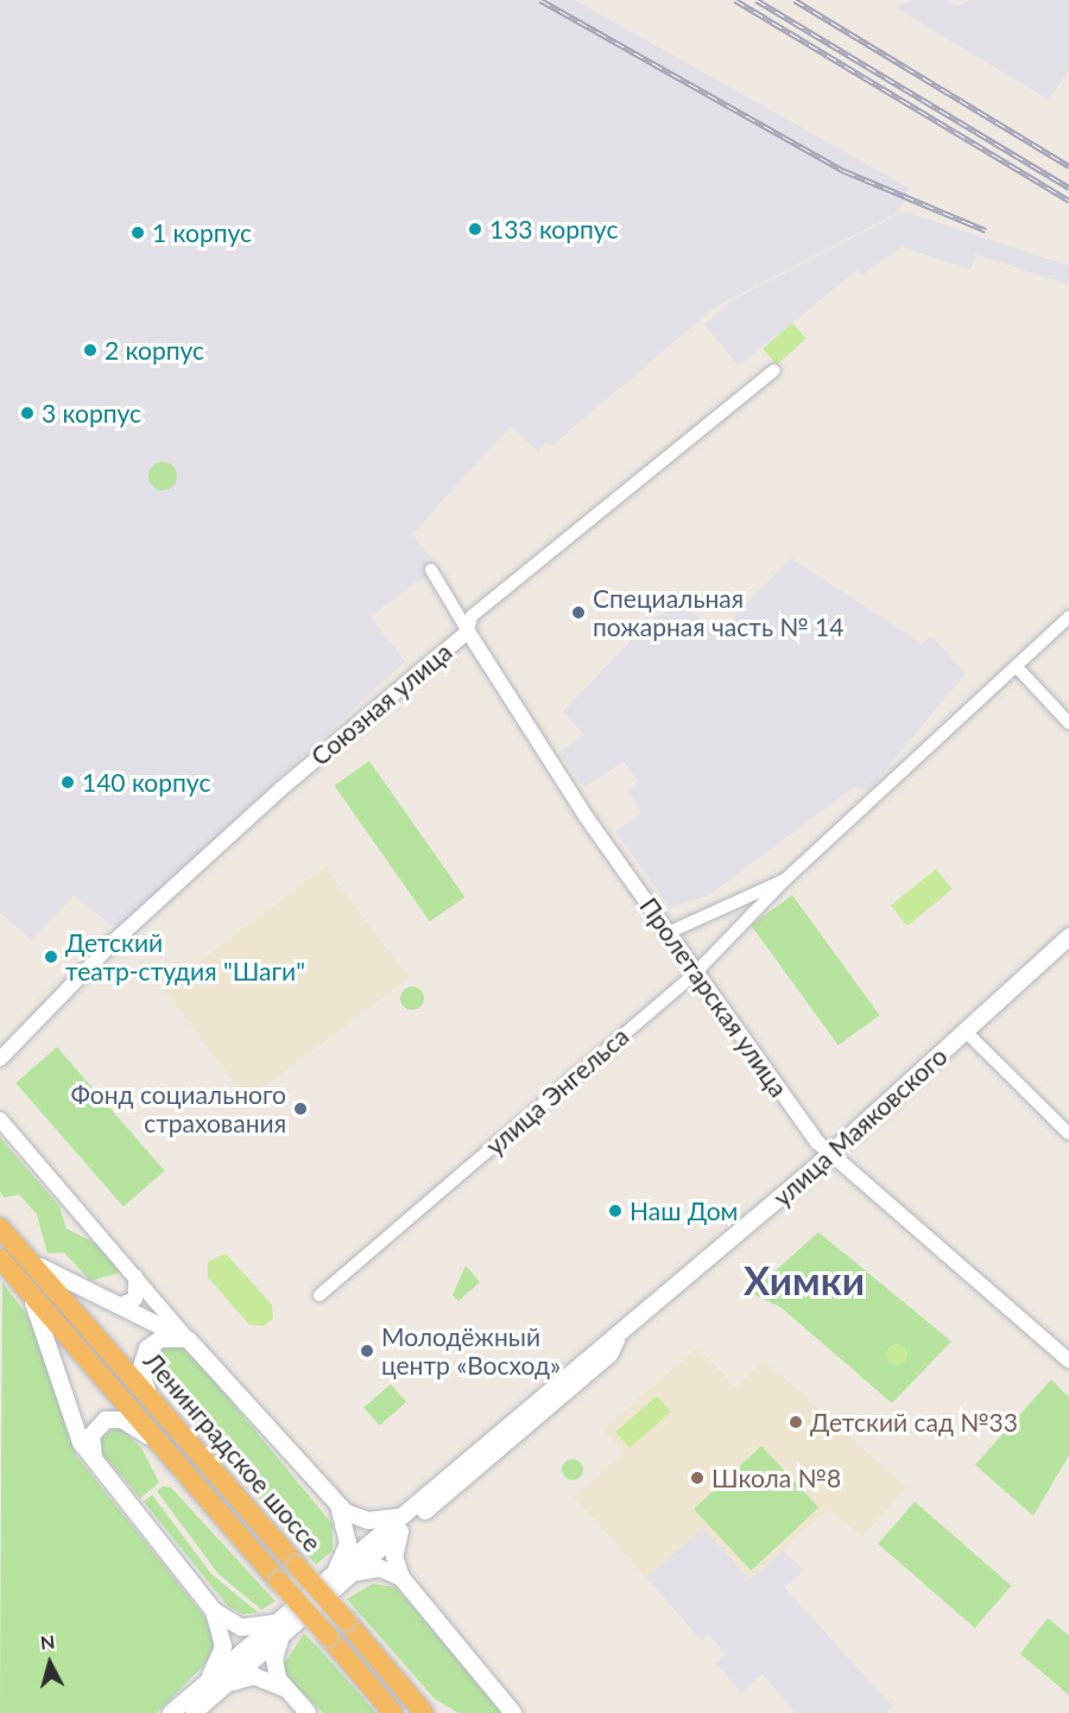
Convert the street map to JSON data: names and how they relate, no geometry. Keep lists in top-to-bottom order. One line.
{"streets":{"highway":["Ленинградское шоссе"],"main road":["улица Маяковского"],"street":["Союзная улица","Пролетарская улица","улица Энгельса"]},"crossings":[["Союзная улица","Пролетарская улица"],["Пролетарская улица","улица Энгельса"],["Пролетарская улица","улица Маяковского"]],"districts":["Химки"],"places":["133 корпус","1 корпус","2 корпус","3 корпус","Специальная пожарная часть № 14","140 корпус","Детский театр-студия \"Шаги\"","Фонд социального страхования","Наш Дом","Молодёжный центр «Восход»","Детский сад №33","Школа №8"],"north":"top"}
